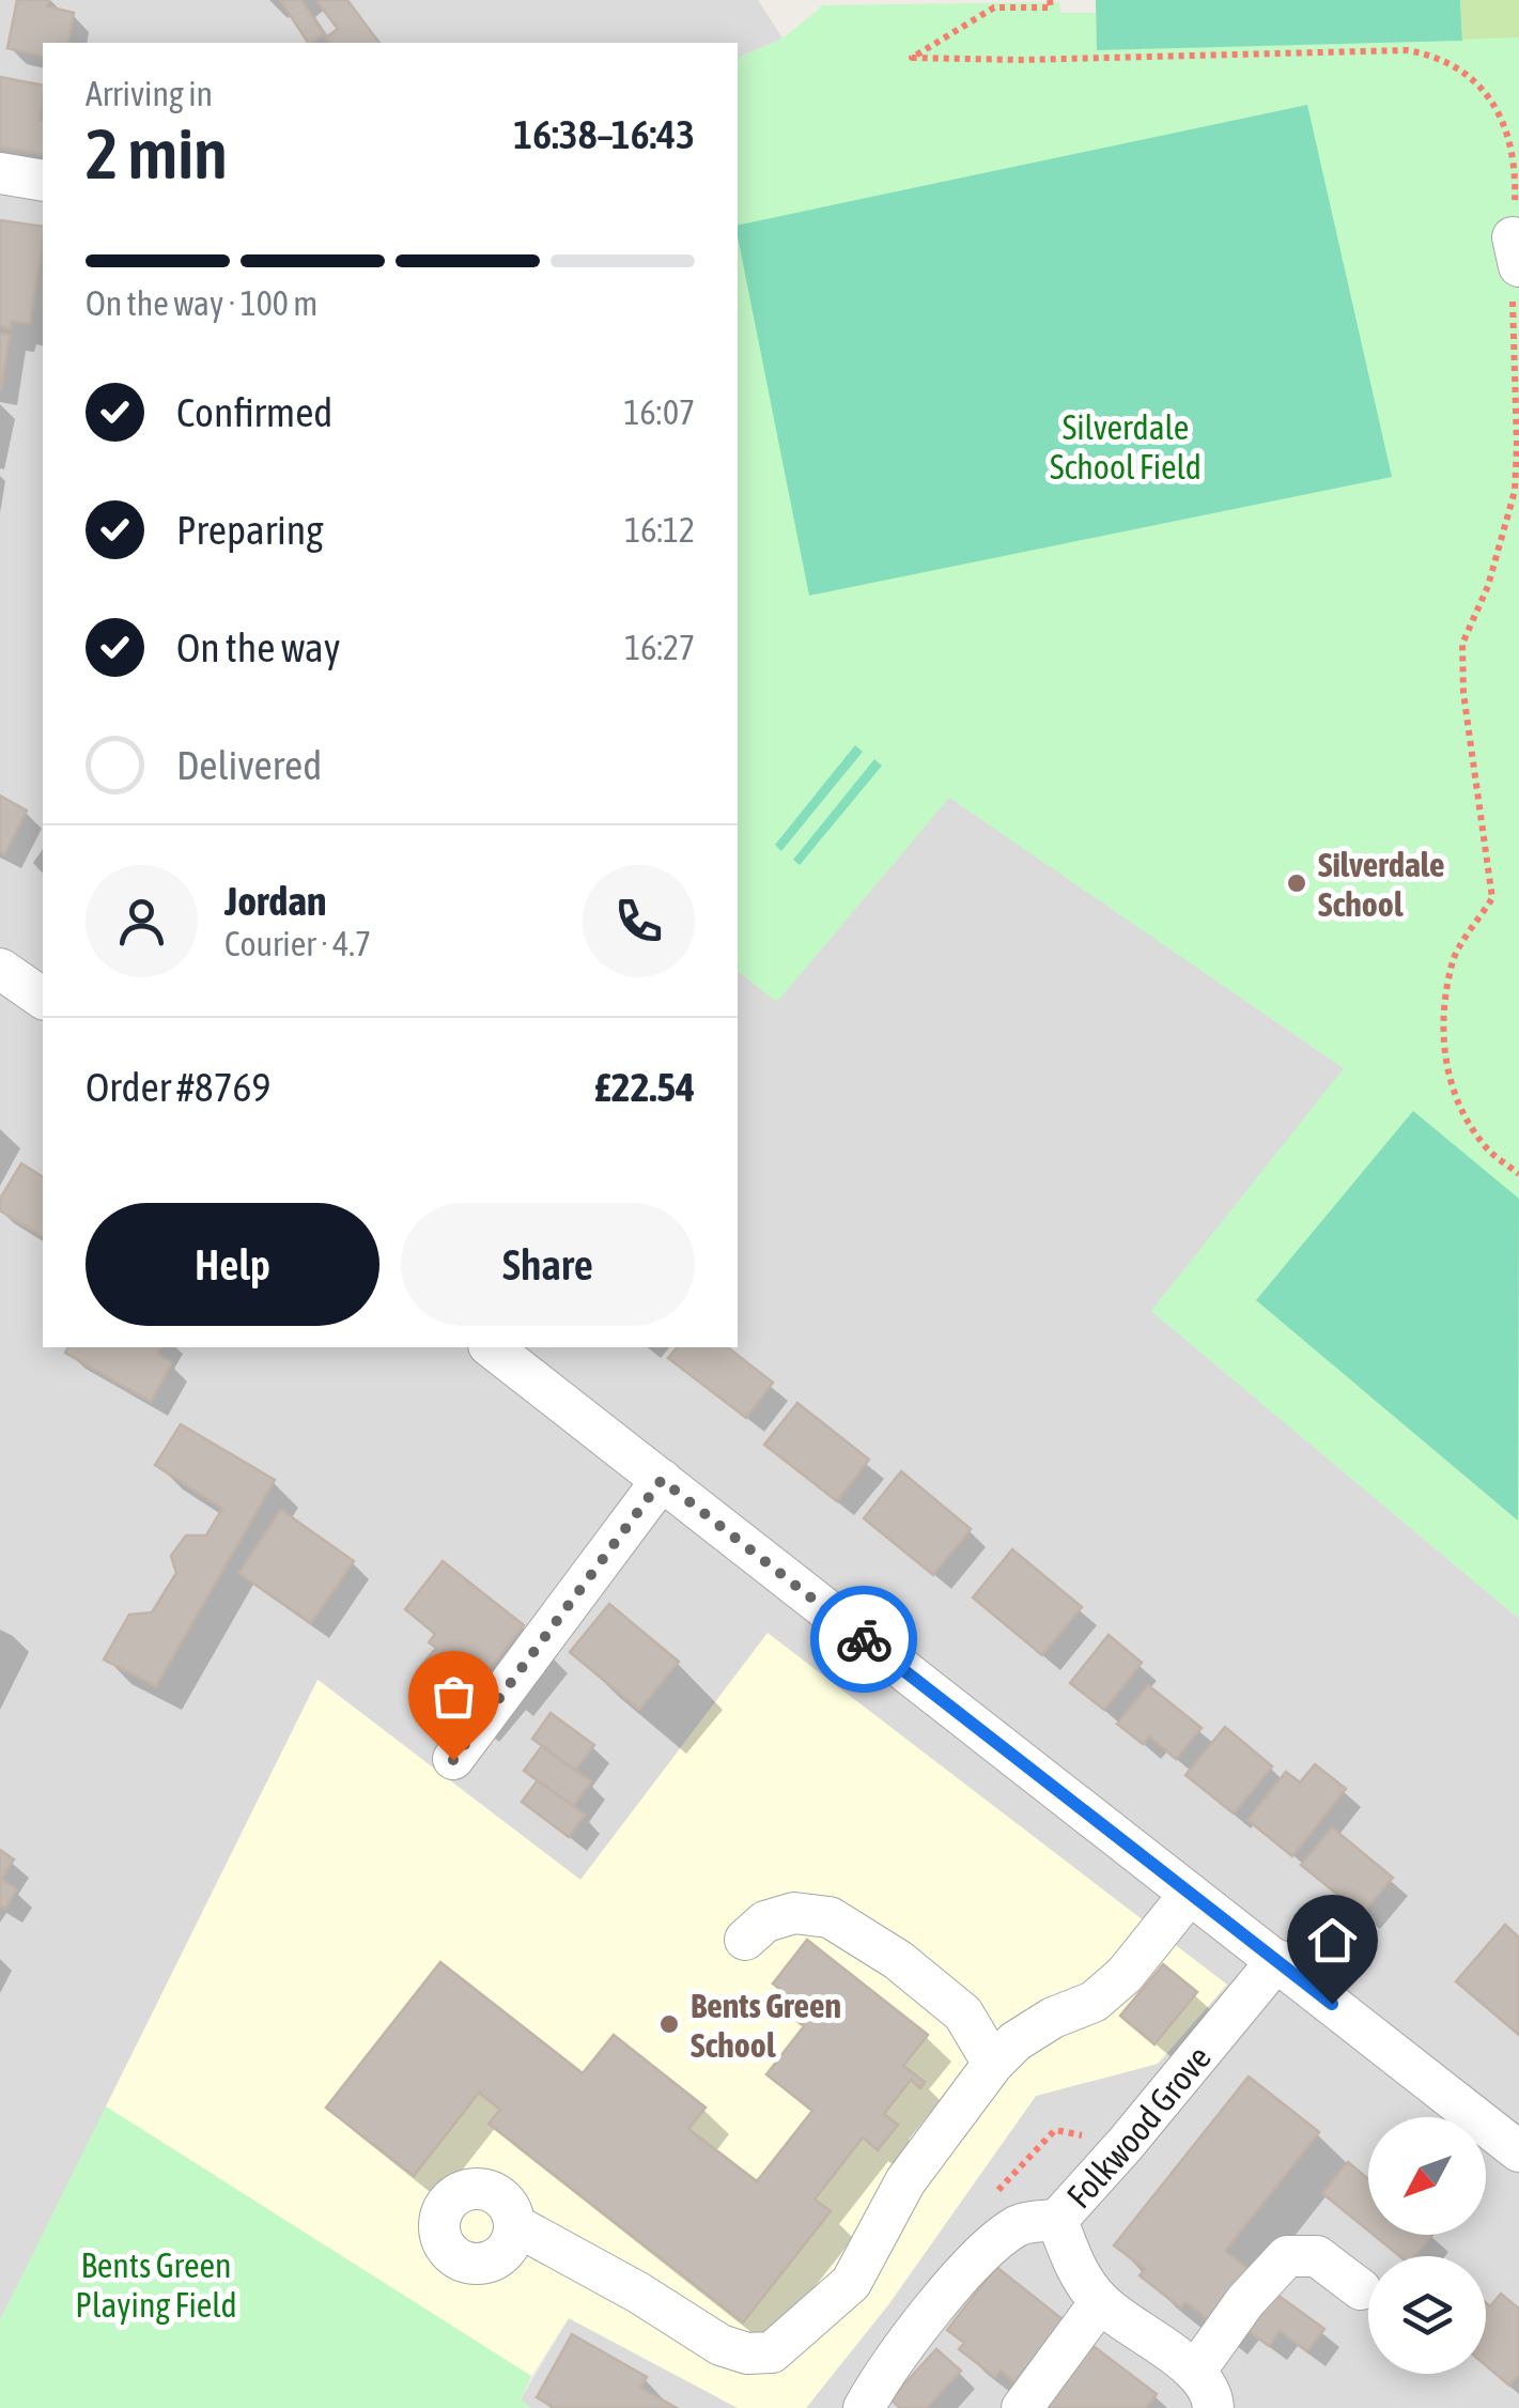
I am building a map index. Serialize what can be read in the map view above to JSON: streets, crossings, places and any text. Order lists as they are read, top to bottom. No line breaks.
{"streets":{"street":["Folkwood Grove"]},"parks":["Silverdale School Field","Bents Green Playing Field"],"places":["Silverdale School","Bents Green School"],"north":"bottom left","page":{"heading":["2 min","Arriving in","16:38–16:43"],"panel":["Jordan","Courier · 4.7","Order #8769","£22.54"],"bar":"On the way · 100 m","list":[["Confirmed","16:07"],["Preparing","16:12"],["On the way","16:27"],"Delivered"],"buttons":["Help","Share"]}}
